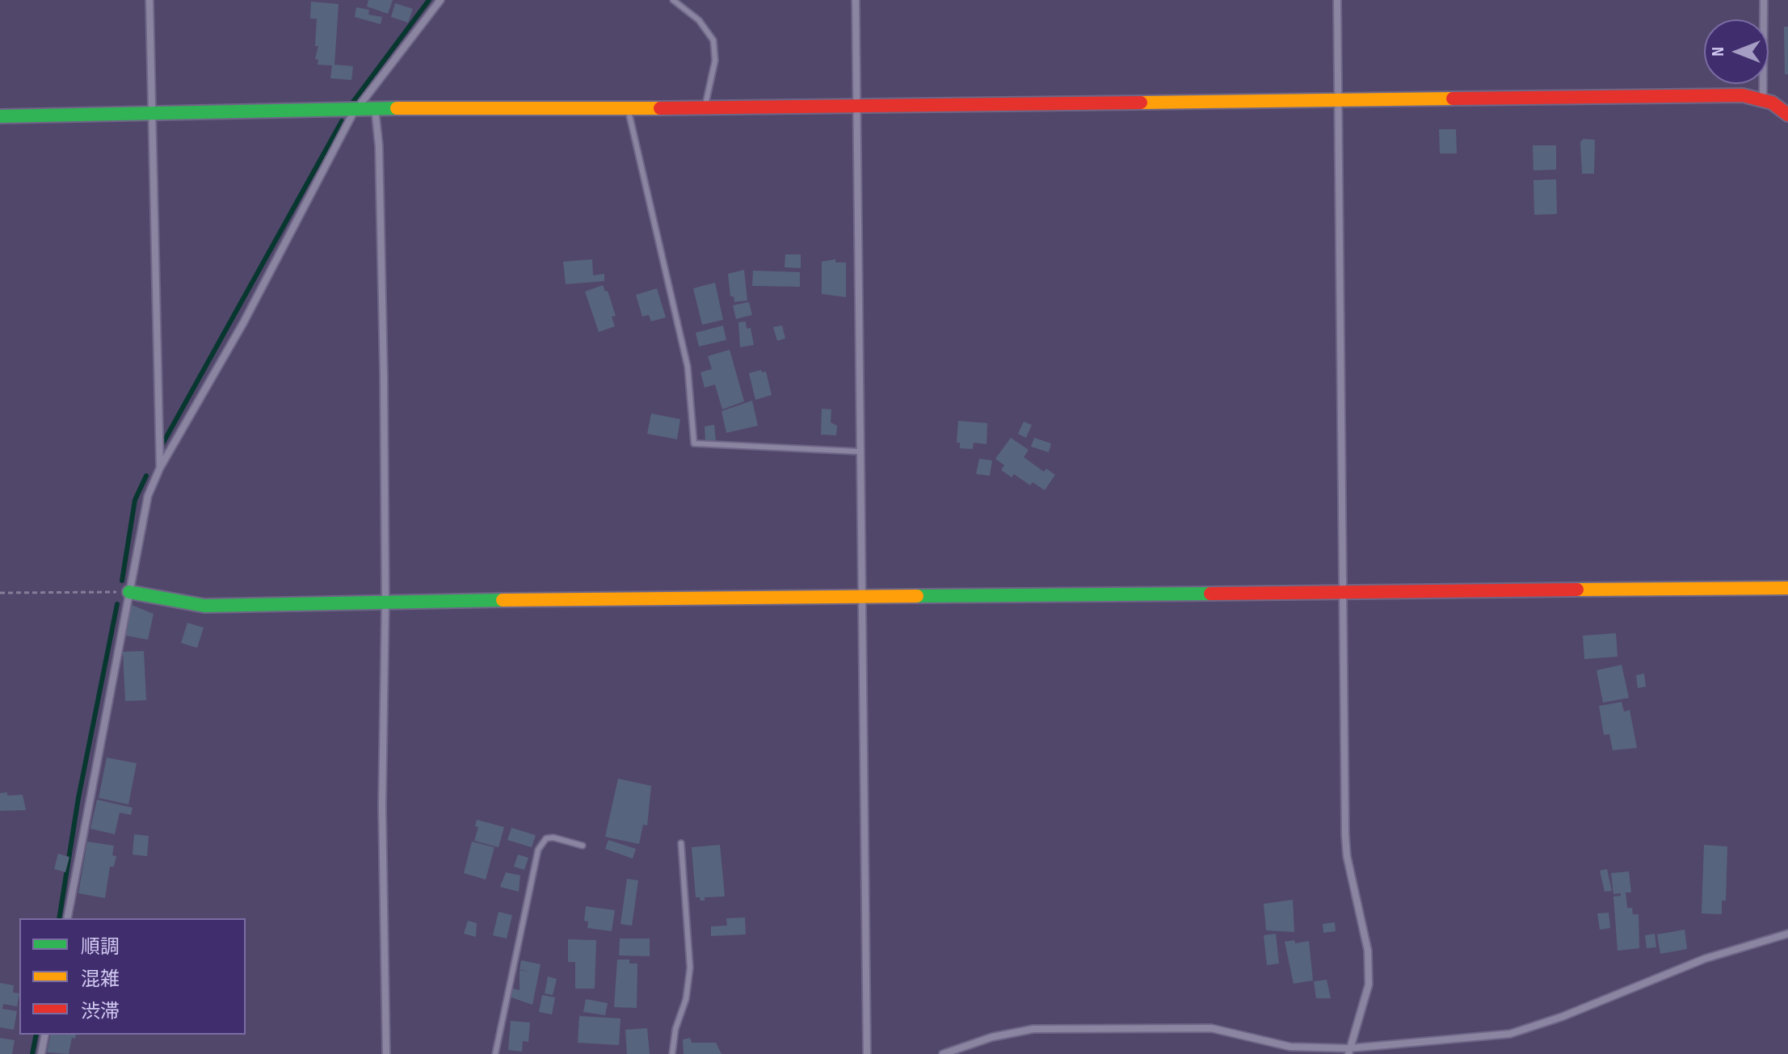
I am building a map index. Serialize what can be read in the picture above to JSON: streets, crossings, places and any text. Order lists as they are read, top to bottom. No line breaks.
{"legend":["順調","混雑","渋滞"],"north":"left"}
